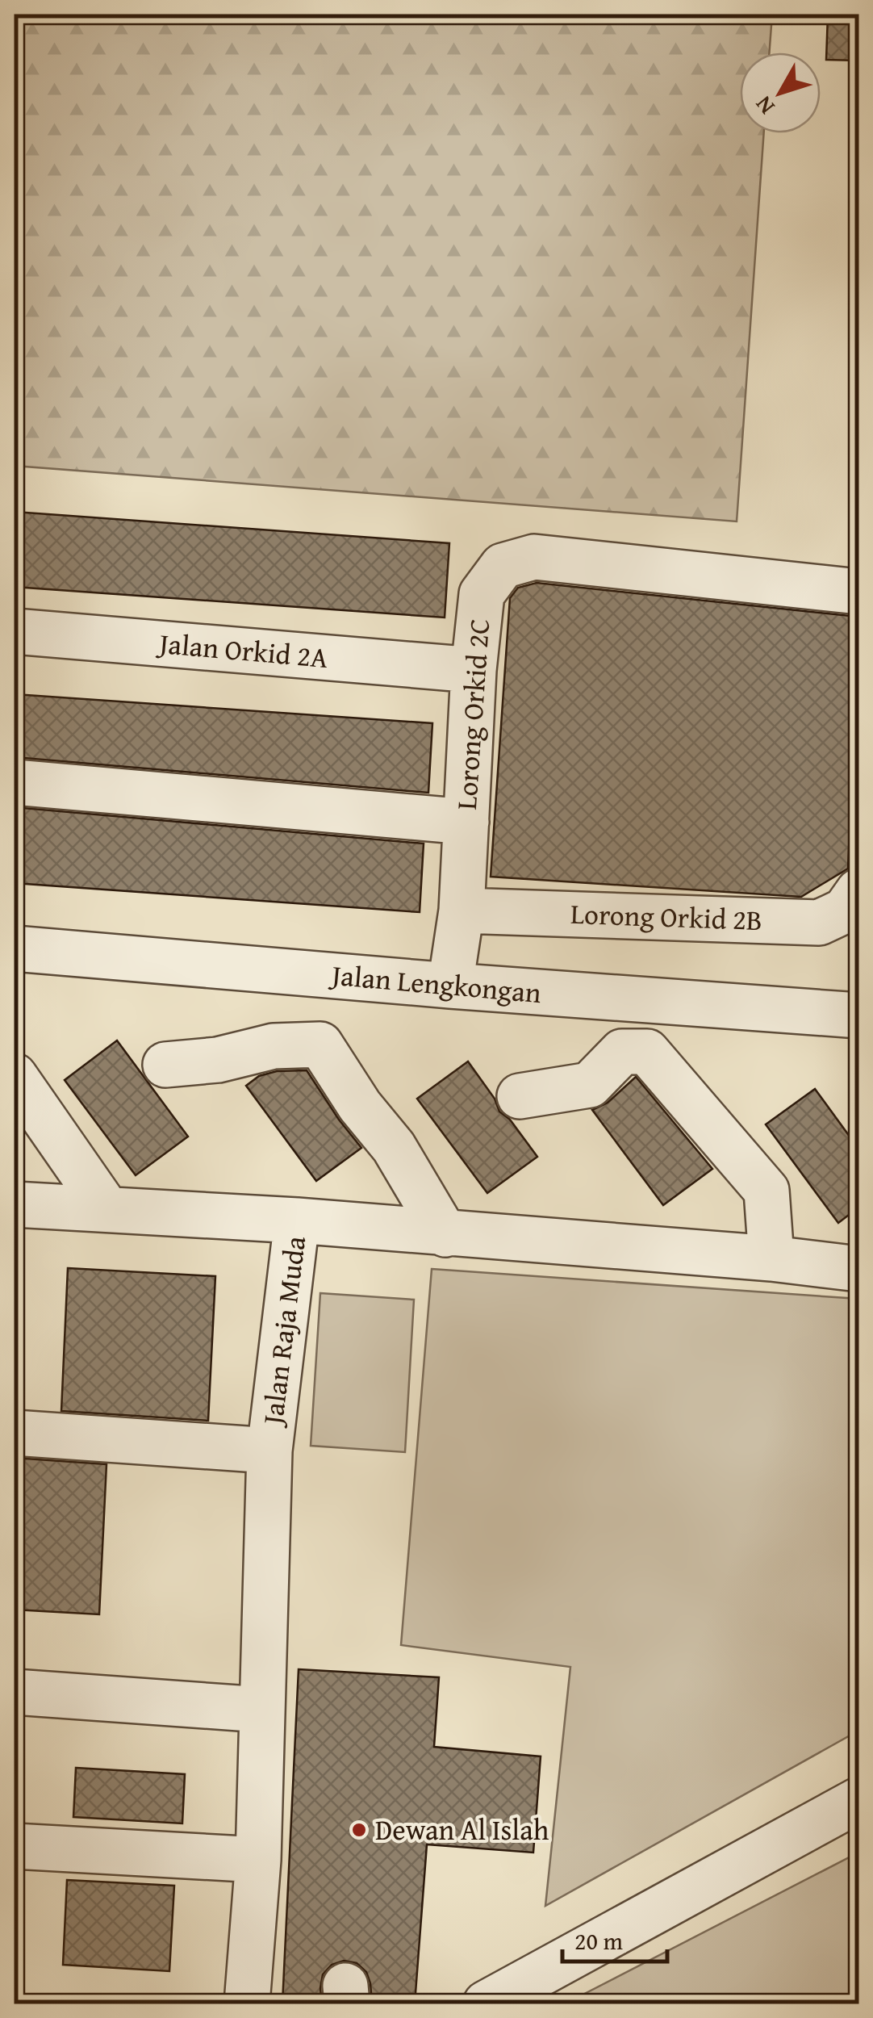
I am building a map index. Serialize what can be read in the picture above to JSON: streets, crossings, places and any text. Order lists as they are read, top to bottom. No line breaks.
{"streets":{"street":["Jalan Orkid 2A","Lorong Orkid 2C","Lorong Orkid 2B","Jalan Lengkongan","Jalan Raja Muda"]},"crossings":[["Jalan Orkid 2A","Lorong Orkid 2C"],["Lorong Orkid 2C","Lorong Orkid 2B"],["Lorong Orkid 2C","Jalan Lengkongan"]],"places":["Dewan Al Islah"],"scale_bar":"20 m","north":"bottom left"}
